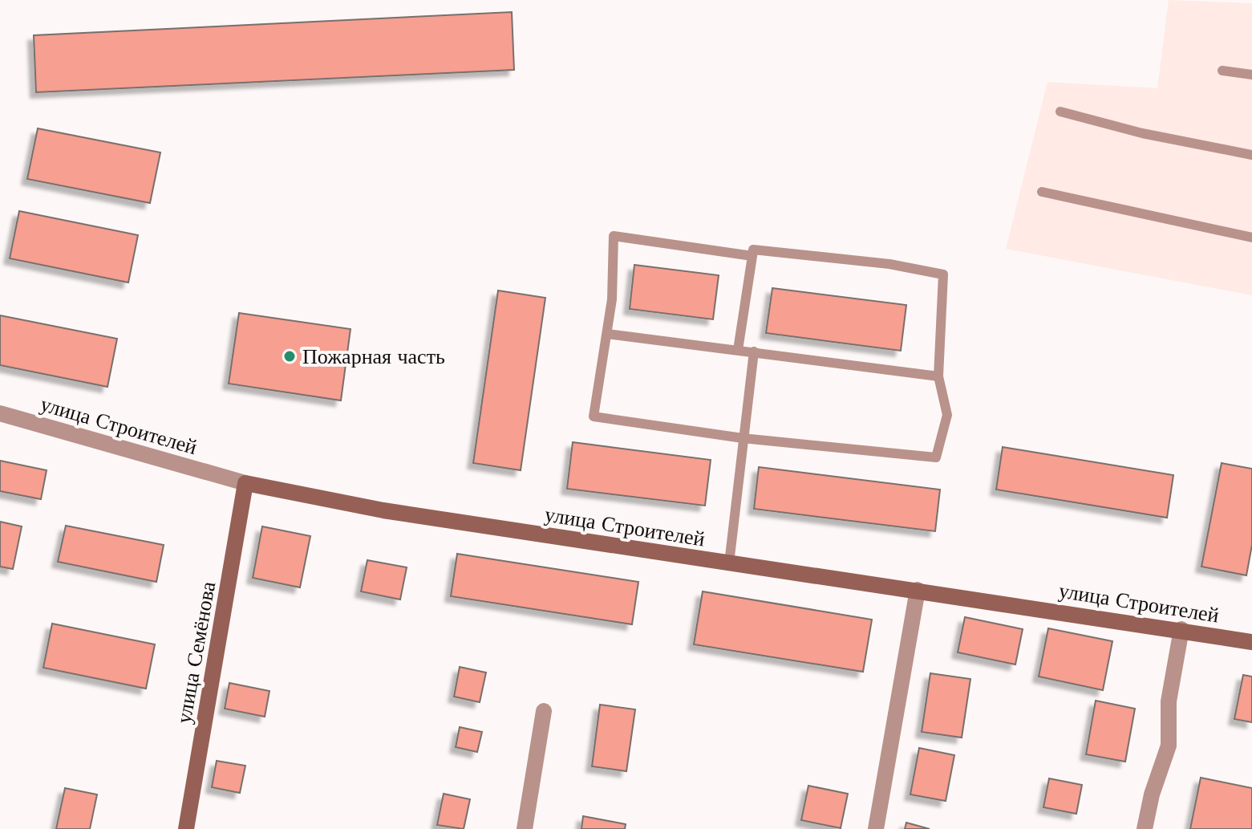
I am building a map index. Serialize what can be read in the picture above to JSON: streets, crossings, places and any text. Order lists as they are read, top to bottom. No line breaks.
{"streets":{"street":["улица Строителей","улица Семёнова"]},"crossings":[["улица Строителей","улица Семёнова"]],"places":["Пожарная часть"]}
